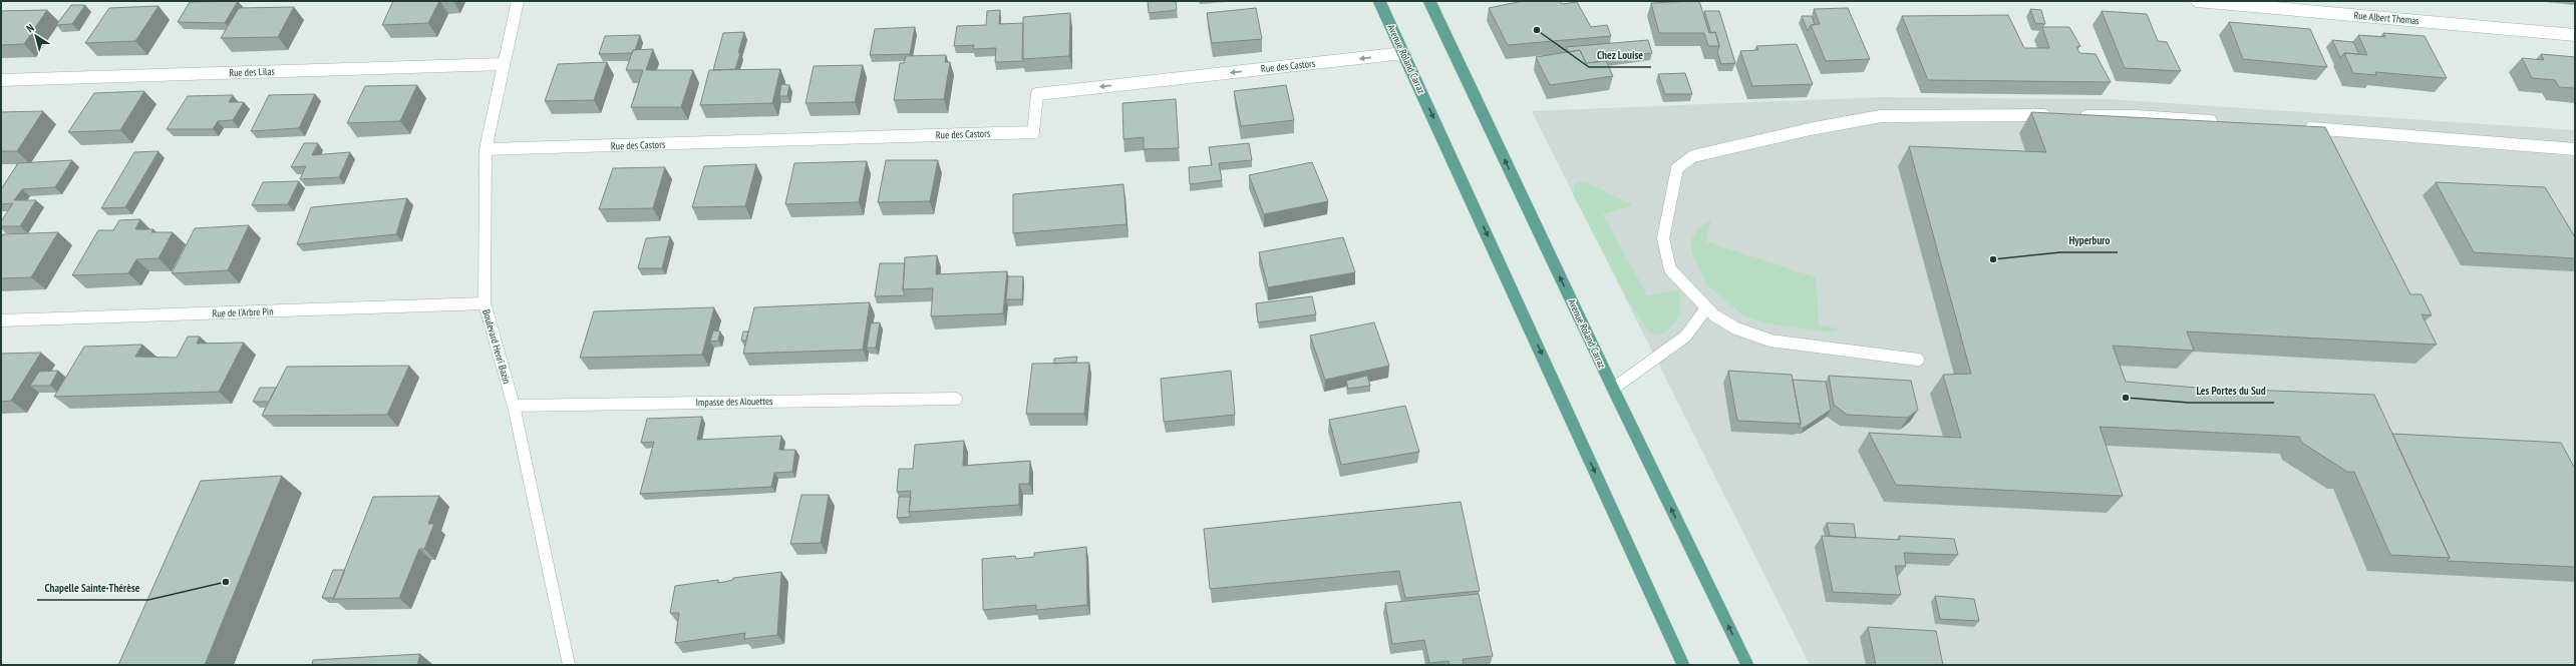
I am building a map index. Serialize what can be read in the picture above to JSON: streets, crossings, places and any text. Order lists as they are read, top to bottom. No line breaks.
{"streets":{"main road":["Avenue Roland Carraz"],"street":["Rue Albert Thomas","Rue des Castors","Rue des Lilas","Rue de l'Arbre Pin","Boulevard Henri Bazin","Impasse des Alouettes"]},"crossings":[["Avenue Roland Carraz","Rue des Castors"],["Rue des Castors","Boulevard Henri Bazin"],["Rue des Lilas","Boulevard Henri Bazin"],["Rue de l'Arbre Pin","Boulevard Henri Bazin"],["Boulevard Henri Bazin","Impasse des Alouettes"]],"one_way":["Rue des Castors"],"places":["Chez Louise","Hyperburo","Les Portes du Sud","Chapelle Sainte-Thérèse"],"north":"top left"}
